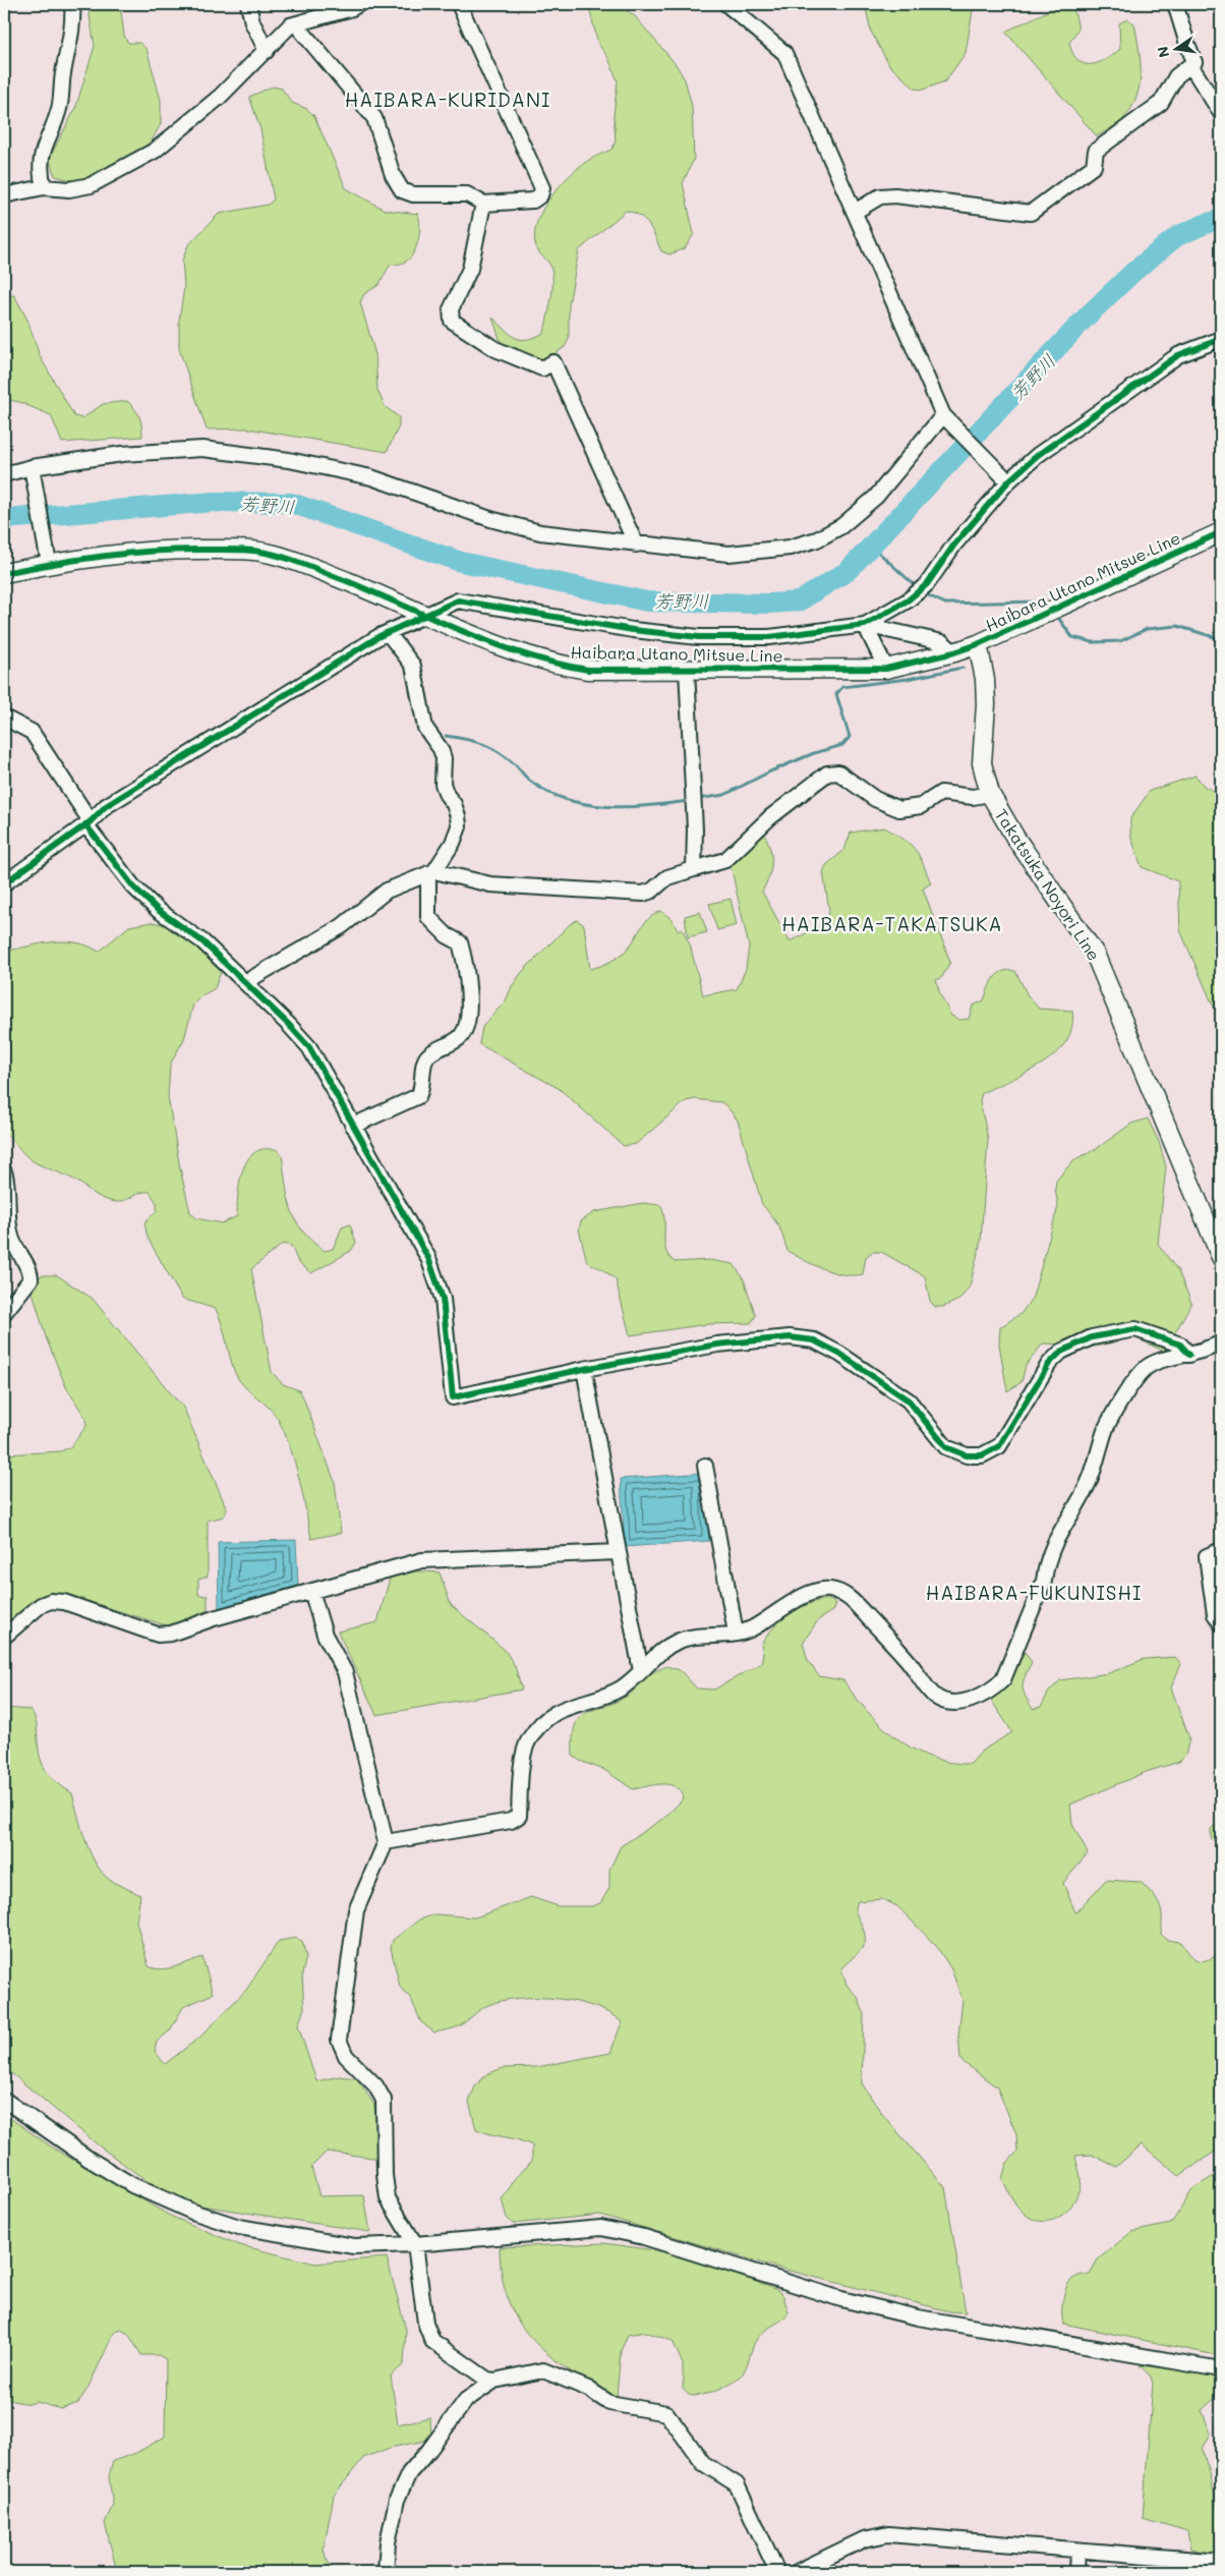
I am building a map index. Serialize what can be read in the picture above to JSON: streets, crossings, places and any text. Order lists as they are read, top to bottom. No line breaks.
{"streets":{"main road":["Haibara Utano Mitsue Line","Takatsuka Noyori Line"]},"crossings":[["Haibara Utano Mitsue Line","Takatsuka Noyori Line"]],"districts":["HAIBARA-KURIDANI","HAIBARA-TAKATSUKA","HAIBARA-FUKUNISHI"],"water":["芳野川"],"north":"left"}
